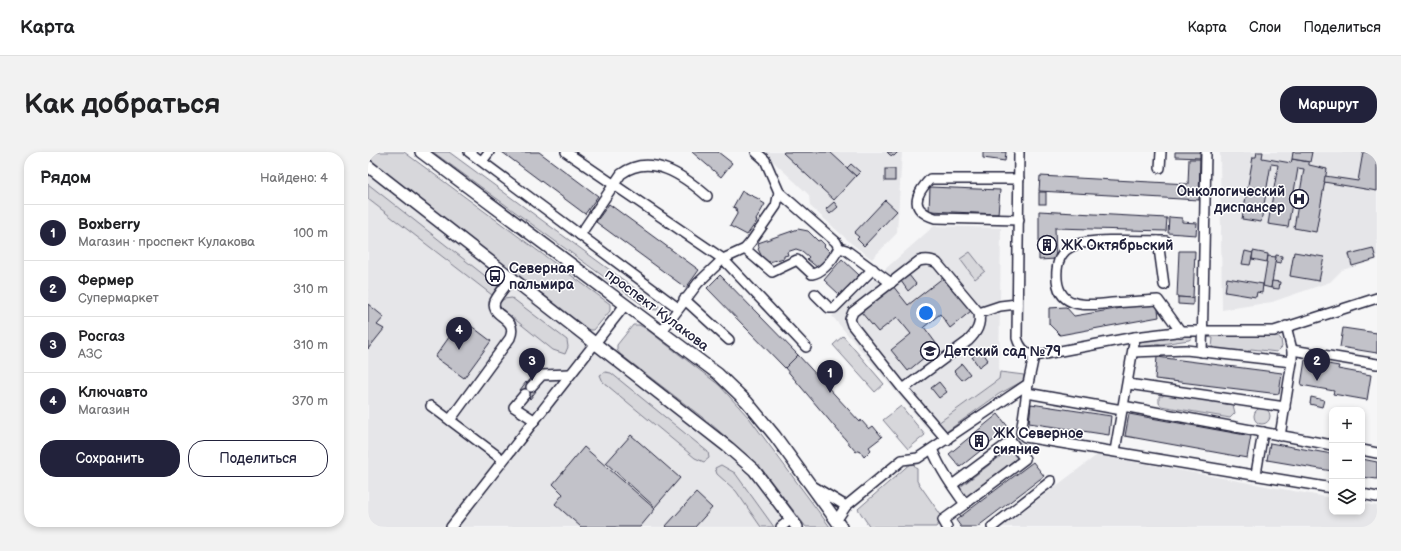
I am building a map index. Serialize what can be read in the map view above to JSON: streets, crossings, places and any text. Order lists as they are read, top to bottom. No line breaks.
{"streets":{"main road":["проспект Кулакова"]},"places":{"hospital":["Онкологический диспансер"],"building":["ЖК Октябрьский","ЖК Северное сияние"],"bus stop":["Северная пальмира"],"school or university":["Детский сад №79"]},"page":{"header":"Карта","nav":["Карта","Слои","Поделиться"],"buttons":["Маршрут",["Сохранить","Поделиться"]],"title":"Как добраться","heading":["Рядом","Найдено: 4"],"list":[{"mark":"1","name":"Boxberry","note":"Магазин · проспект Кулакова","value":"100 m"},{"mark":"2","name":"Фермер","note":"Супермаркет","value":"310 m"},{"mark":"3","name":"Росгаз","note":"АЗС","value":"310 m"},{"mark":"4","name":"Ключавто","note":"Магазин","value":"370 m"}],"pins":["4","2","3","1"],"map_buttons":["+","−"]}}
